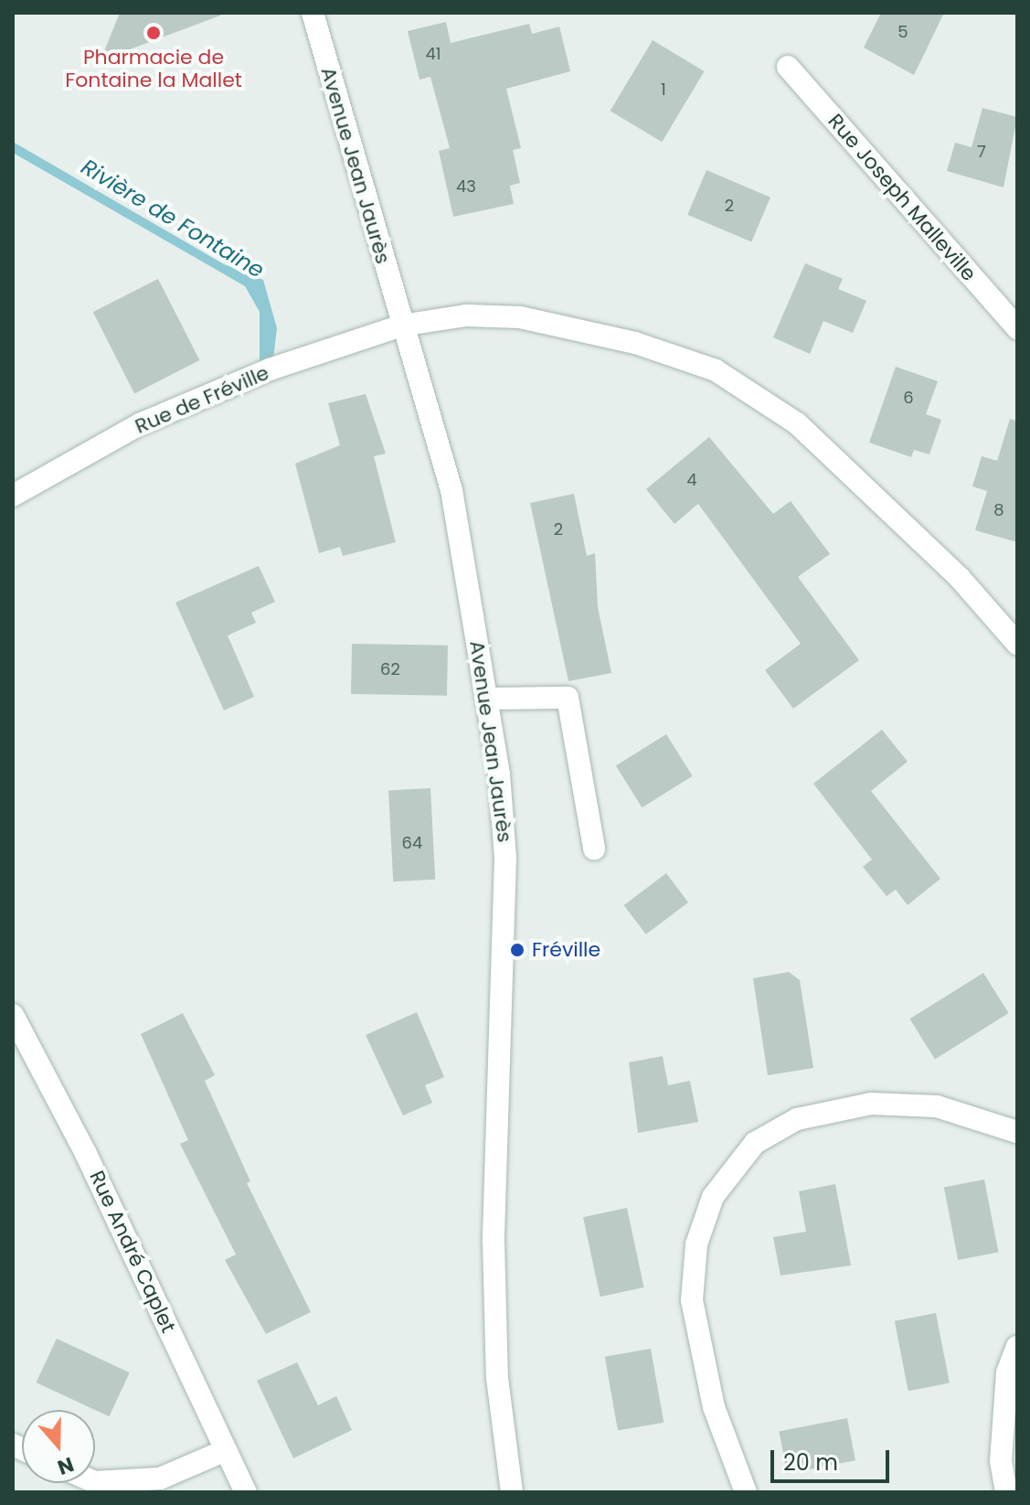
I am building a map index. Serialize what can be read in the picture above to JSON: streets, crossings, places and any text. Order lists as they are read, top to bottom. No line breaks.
{"streets":{"street":["Avenue Jean Jaurès","Rue Joseph Malleville","Rue de Fréville","Rue André Caplet"]},"crossings":[["Avenue Jean Jaurès","Rue de Fréville"]],"water":["Rivière de Fontaine"],"places":["Pharmacie de Fontaine la Mallet","Fréville"],"house_numbers":["5","41","1","7","43","2","6","4","8","2","62","64"],"scale_bar":"20 m","north":"bottom"}
